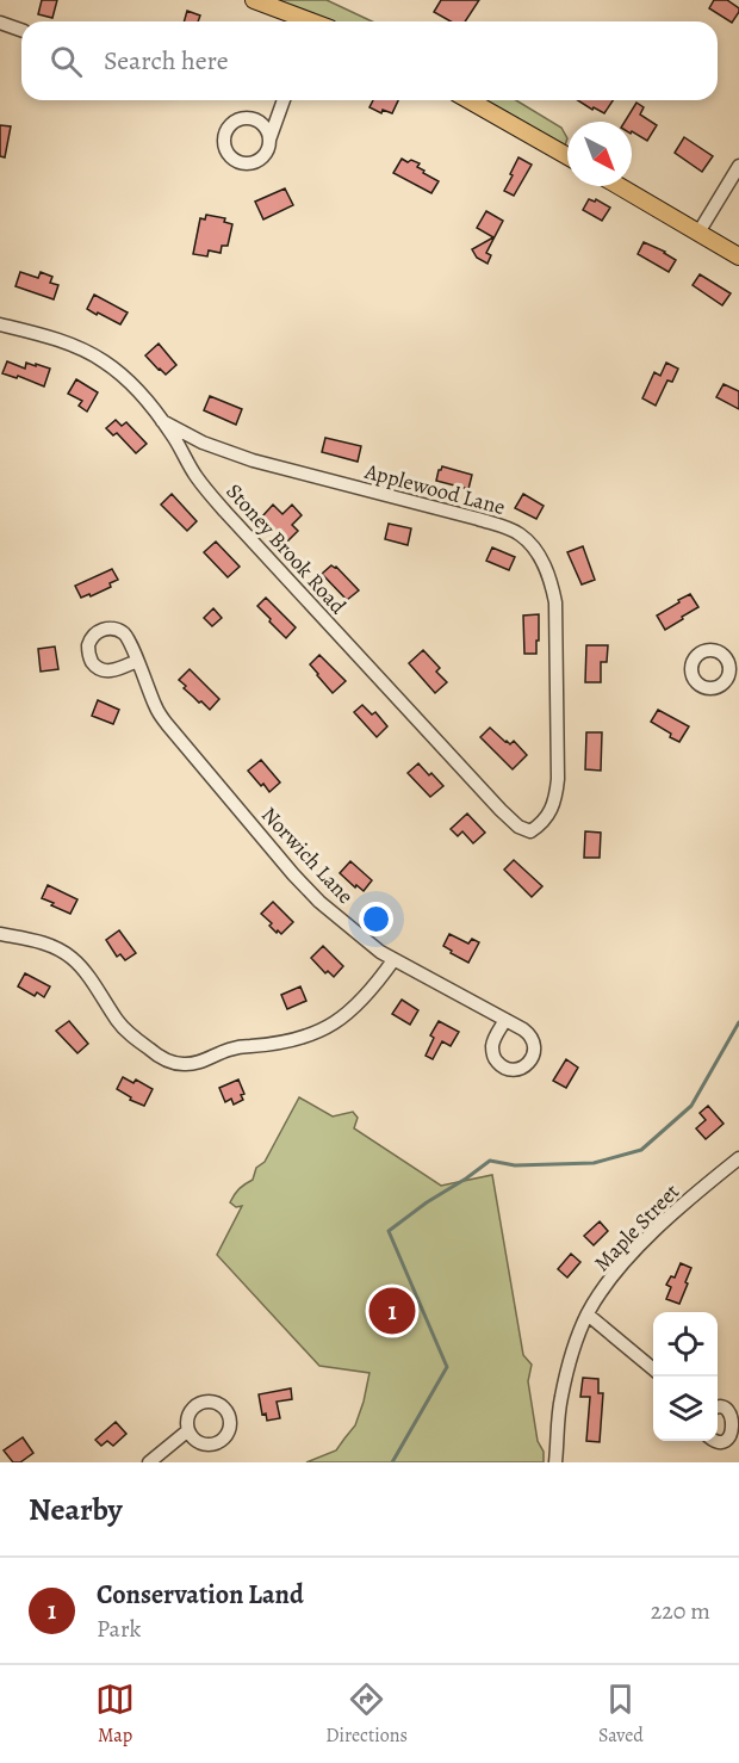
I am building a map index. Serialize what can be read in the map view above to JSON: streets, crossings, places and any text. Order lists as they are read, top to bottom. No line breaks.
{"streets":{"street":["Applewood Lane","Stoney Brook Road","Norwich Lane","Maple Street"]},"crossings":[["Applewood Lane","Stoney Brook Road"]],"north":"bottom right","page":{"search":"Search here","pins":"1","heading":"Nearby","list":[{"mark":"1","name":"Conservation Land","note":"Park","value":"220 m"}],"nav":["Map","Directions","Saved"]}}
